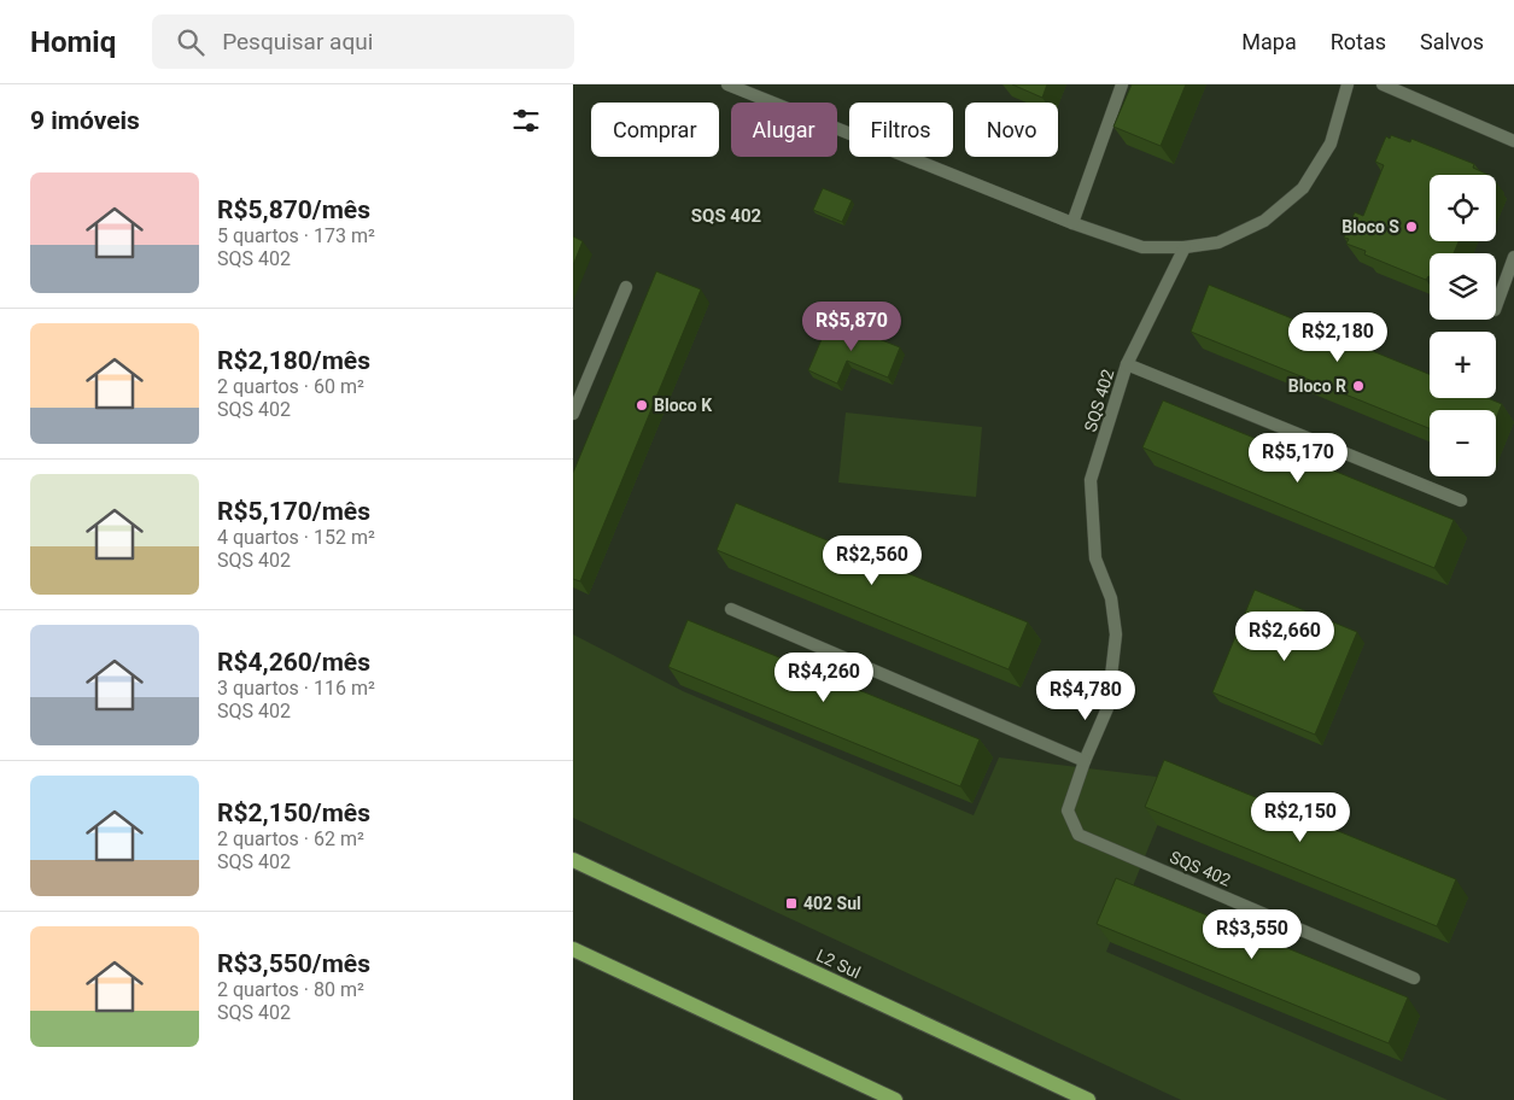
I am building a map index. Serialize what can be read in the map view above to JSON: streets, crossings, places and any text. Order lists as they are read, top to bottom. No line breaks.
{"streets":{"main road":["L2 Sul"],"street":["SQS 402"]},"districts":["SQS 402"],"places":{"other":["Bloco S","Bloco R","Bloco K"],"transit":["402 Sul"]},"page":{"header":"Homiq","search":"Pesquisar aqui","nav":["Mapa","Rotas","Salvos"],"heading":"9 imóveis","chip":["Comprar","Alugar","Filtros","Novo"],"list":[{"name":"R$5,870/mês","note":"5 quartos · 173 m² · SQS 402"},{"name":"R$2,180/mês","note":"2 quartos · 60 m² · SQS 402"},{"name":"R$5,170/mês","note":"4 quartos · 152 m² · SQS 402"},{"name":"R$4,260/mês","note":"3 quartos · 116 m² · SQS 402"},{"name":"R$2,150/mês","note":"2 quartos · 62 m² · SQS 402"},{"name":"R$3,550/mês","note":"2 quartos · 80 m² · SQS 402"}],"map_buttons":["+","−"],"price":["R$5,870","R$2,180","R$5,170","R$2,560","R$2,660","R$4,260","R$4,780","R$2,150","R$3,550"]}}
